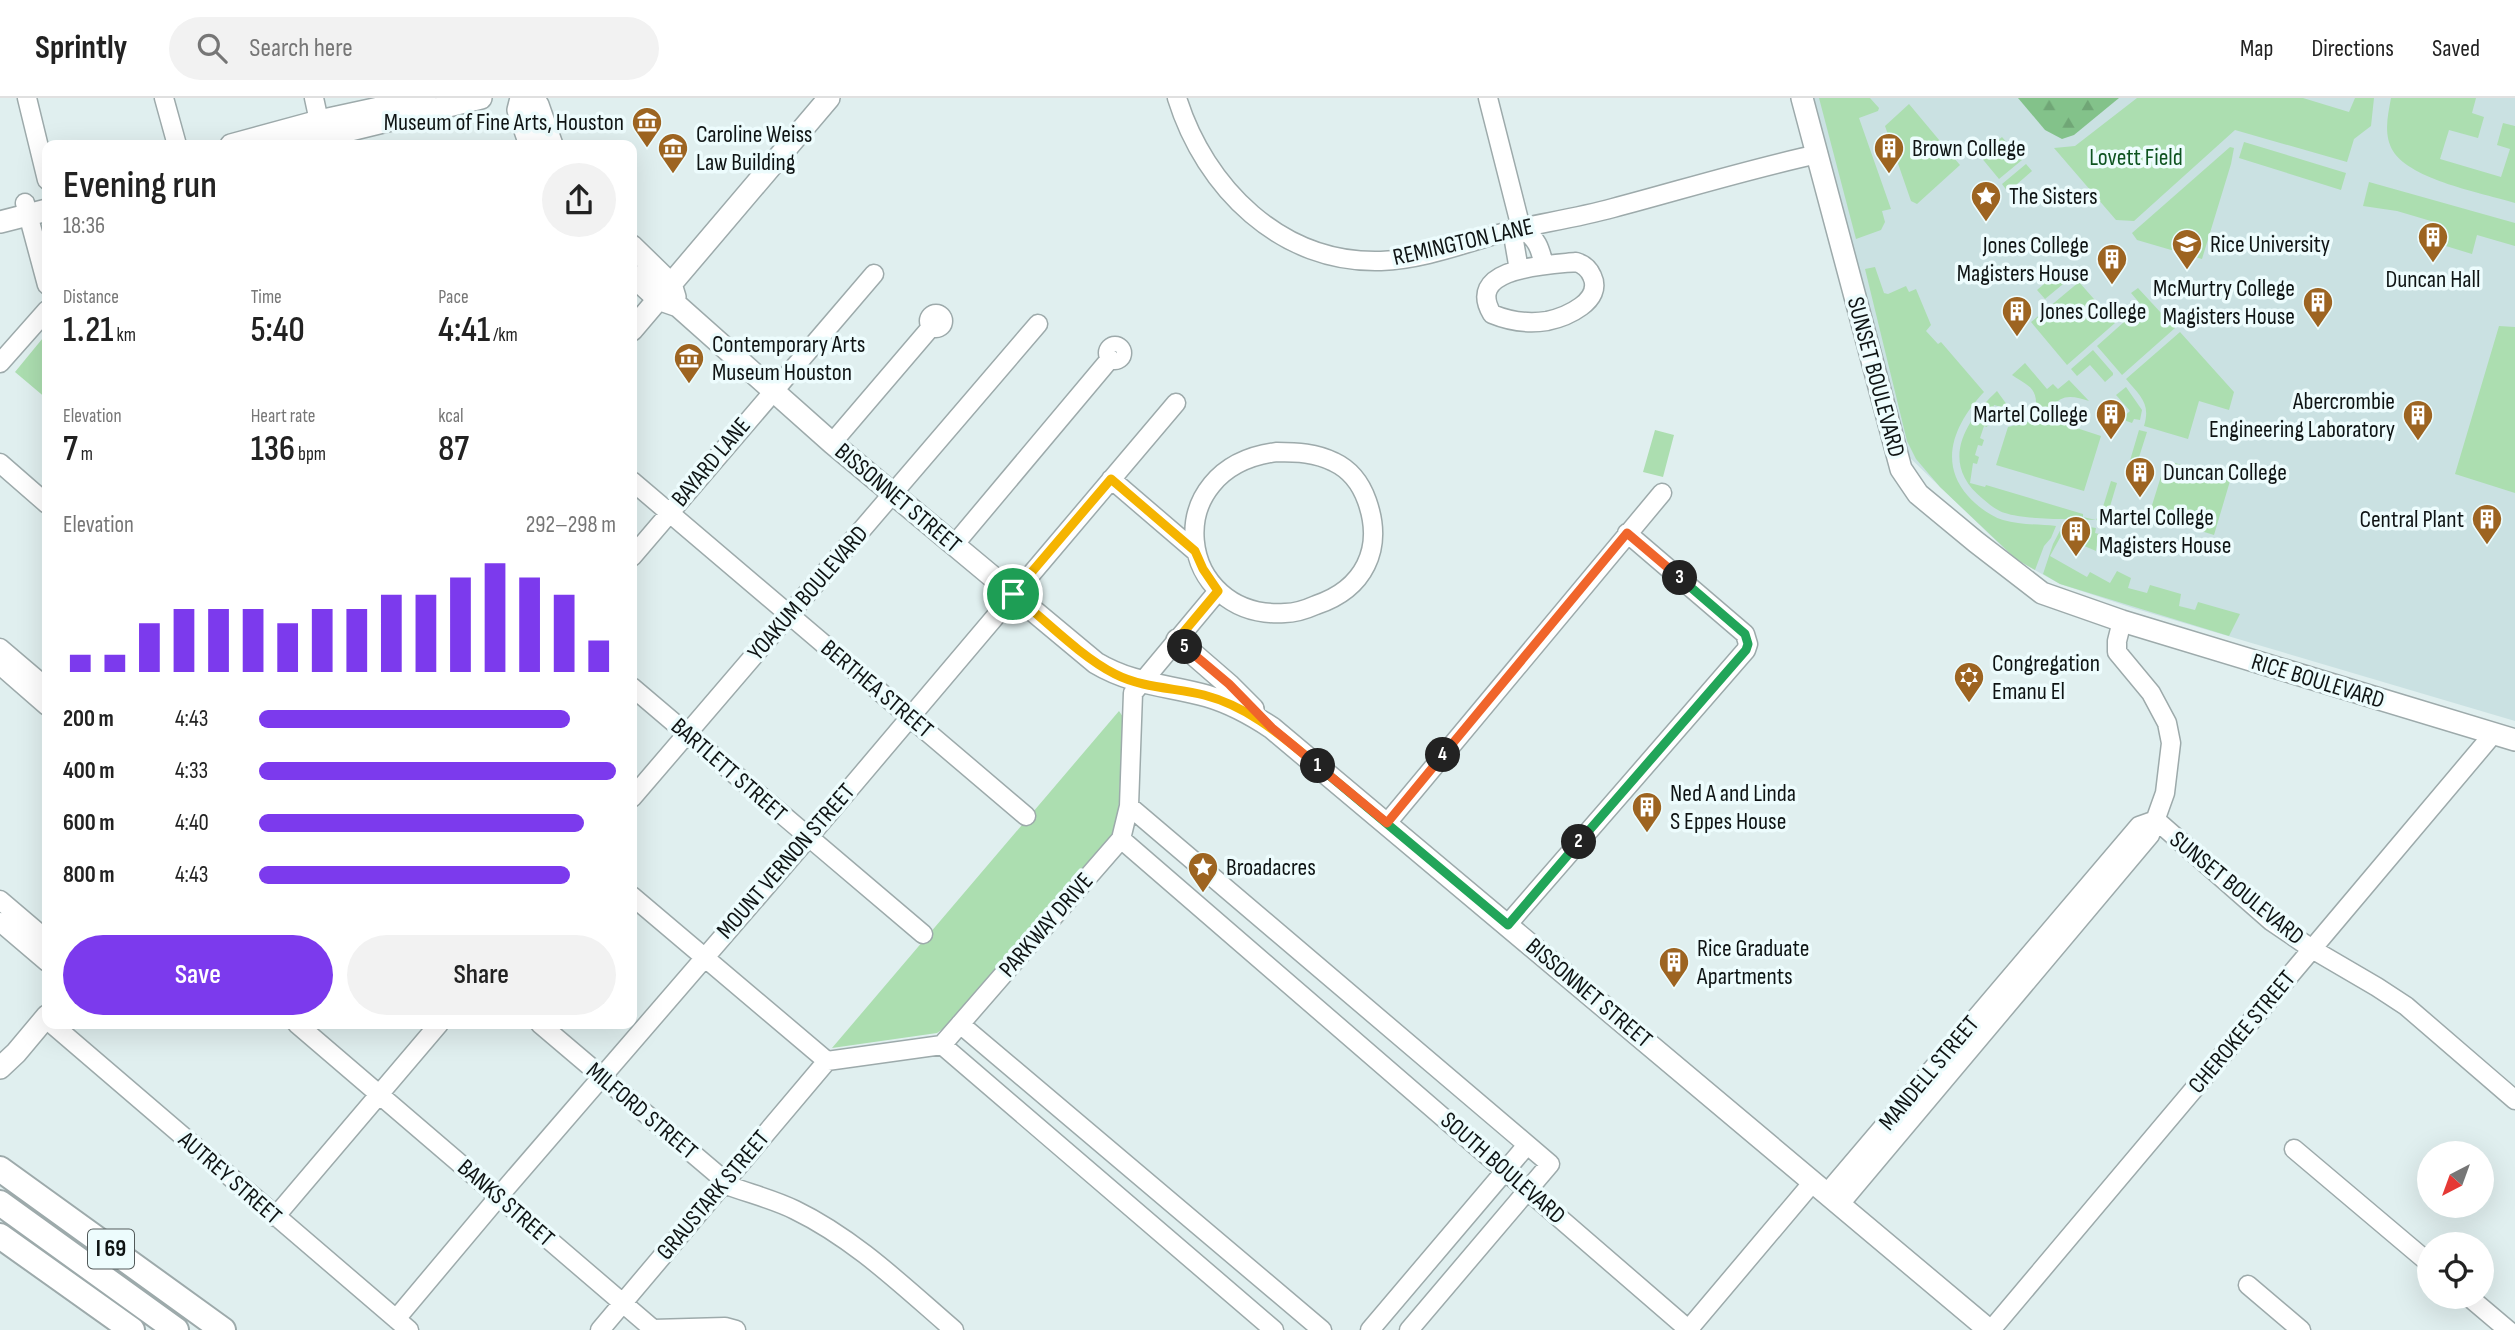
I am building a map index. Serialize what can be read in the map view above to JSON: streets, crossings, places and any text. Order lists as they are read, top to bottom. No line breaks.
{"streets":{"highway":["I 69"],"main road":["SUNSET BOULEVARD","BISSONNET STREET","RICE BOULEVARD"],"street":["REMINGTON LANE","BAYARD LANE","YOAKUM BOULEVARD","BERTHEA STREET","BARTLETT STREET","MOUNT VERNON STREET","PARKWAY DRIVE","CHEROKEE STREET","MANDELL STREET","MILFORD STREET","SOUTH BOULEVARD","AUTREY STREET","GRAUSTARK STREET","BANKS STREET"]},"crossings":[["REMINGTON LANE","SUNSET BOULEVARD"],["SUNSET BOULEVARD","RICE BOULEVARD"],["SUNSET BOULEVARD","CHEROKEE STREET"],["SUNSET BOULEVARD","MANDELL STREET"],["BAYARD LANE","BISSONNET STREET"],["BAYARD LANE","BERTHEA STREET"],["BISSONNET STREET","YOAKUM BOULEVARD"],["BISSONNET STREET","MOUNT VERNON STREET"],["BISSONNET STREET","PARKWAY DRIVE"],["BISSONNET STREET","CHEROKEE STREET"],["BISSONNET STREET","MANDELL STREET"],["YOAKUM BOULEVARD","BERTHEA STREET"],["YOAKUM BOULEVARD","BARTLETT STREET"],["RICE BOULEVARD","CHEROKEE STREET"],["BERTHEA STREET","MOUNT VERNON STREET"],["BARTLETT STREET","MOUNT VERNON STREET"],["MOUNT VERNON STREET","MILFORD STREET"],["MOUNT VERNON STREET","AUTREY STREET"],["MOUNT VERNON STREET","BANKS STREET"],["PARKWAY DRIVE","SOUTH BOULEVARD"],["MANDELL STREET","SOUTH BOULEVARD"],["MILFORD STREET","GRAUSTARK STREET"],["GRAUSTARK STREET","BANKS STREET"]],"parks":["Lovett Field"],"places":{"museum":["Museum of Fine Arts, Houston","Caroline Weiss Law Building","Contemporary Arts Museum Houston"],"building":["Brown College","Duncan Hall","Jones College Magisters House","McMurtry College Magisters House","Jones College","Martel College","Abercrombie Engineering Laboratory","Duncan College","Central Plant","Martel College Magisters House","Ned A and Linda S Eppes House","Rice Graduate Apartments"],"place":["The Sisters","Broadacres"],"school or university":["Rice University"],"synagogue":["Congregation Emanu El"]},"north":"bottom left","page":{"header":"Sprintly","search":"Search here","nav":["Map","Directions","Saved"],"heading":["Evening run","18:36"],"stats":[["Distance","1.21 km"],["Time","5:40"],["Pace","4:41 /km"],["Elevation","7 m"],["Heart rate","136 bpm"],["kcal","87"]],"chart":["Elevation","292–298 m"],"pins":["3","5","4","1","2"],"list":[{"name":"200 m","note":"4:43"},{"name":"400 m","note":"4:33"},{"name":"600 m","note":"4:40"},{"name":"800 m","note":"4:43"}],"buttons":["Save","Share"]}}
